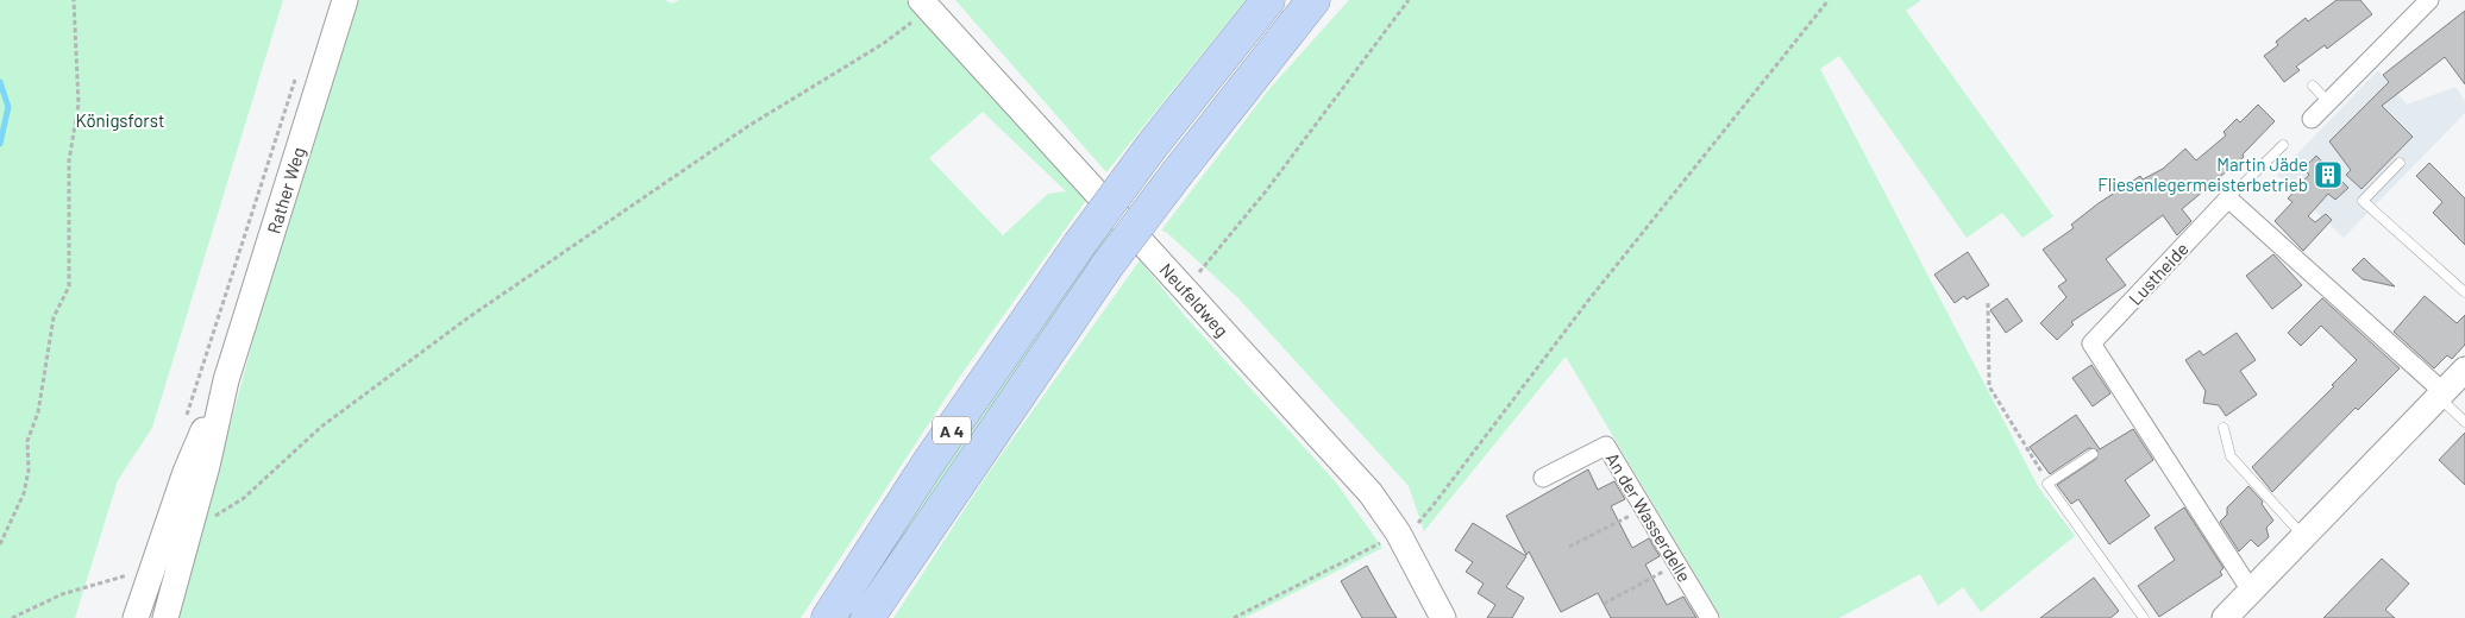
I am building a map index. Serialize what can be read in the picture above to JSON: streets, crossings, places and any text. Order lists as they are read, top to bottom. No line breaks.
{"streets":{"highway":["A 4"],"main road":["Rather Weg","Neufeldweg"],"street":["Lustheide","An der Wasserdelle"]},"parks":["Königsforst"],"places":{"building":["Martin Jäde Fliesenlegermeisterbetrieb"]}}
